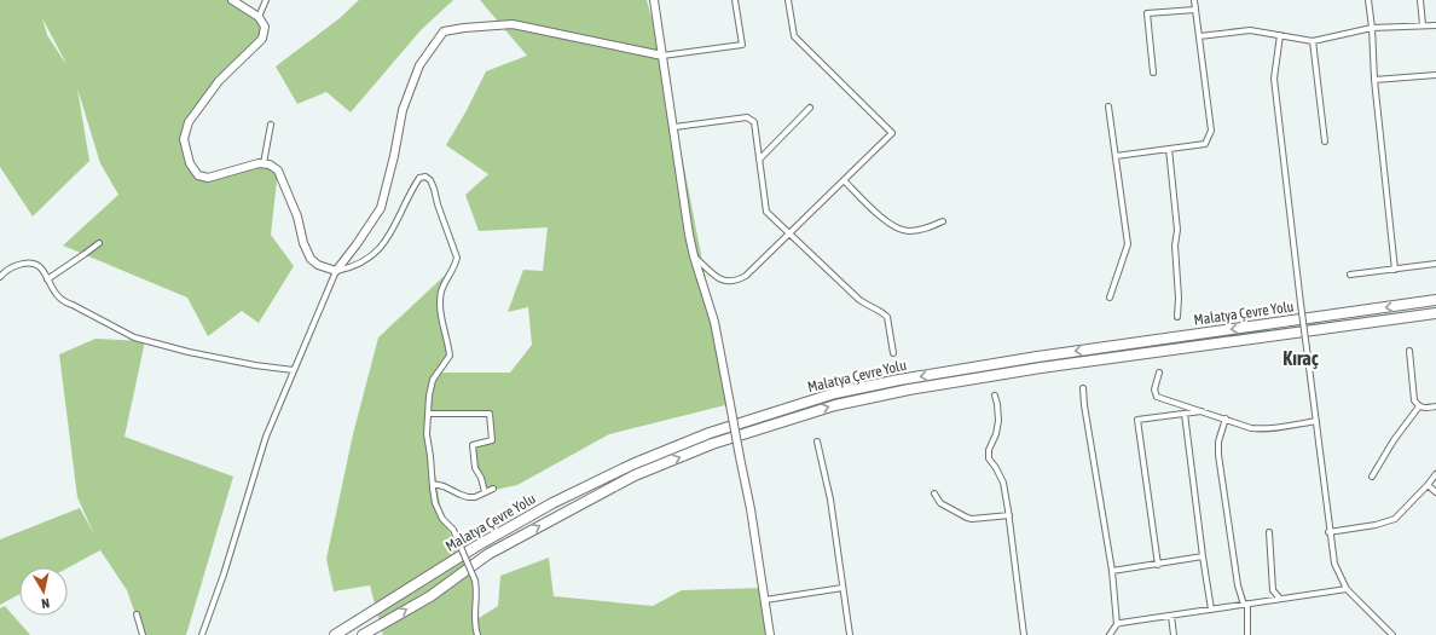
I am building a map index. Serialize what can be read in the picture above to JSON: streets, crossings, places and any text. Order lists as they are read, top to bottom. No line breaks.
{"streets":{"highway":["Malatya Çevre Yolu"]},"districts":["Kıraç"],"north":"bottom"}
